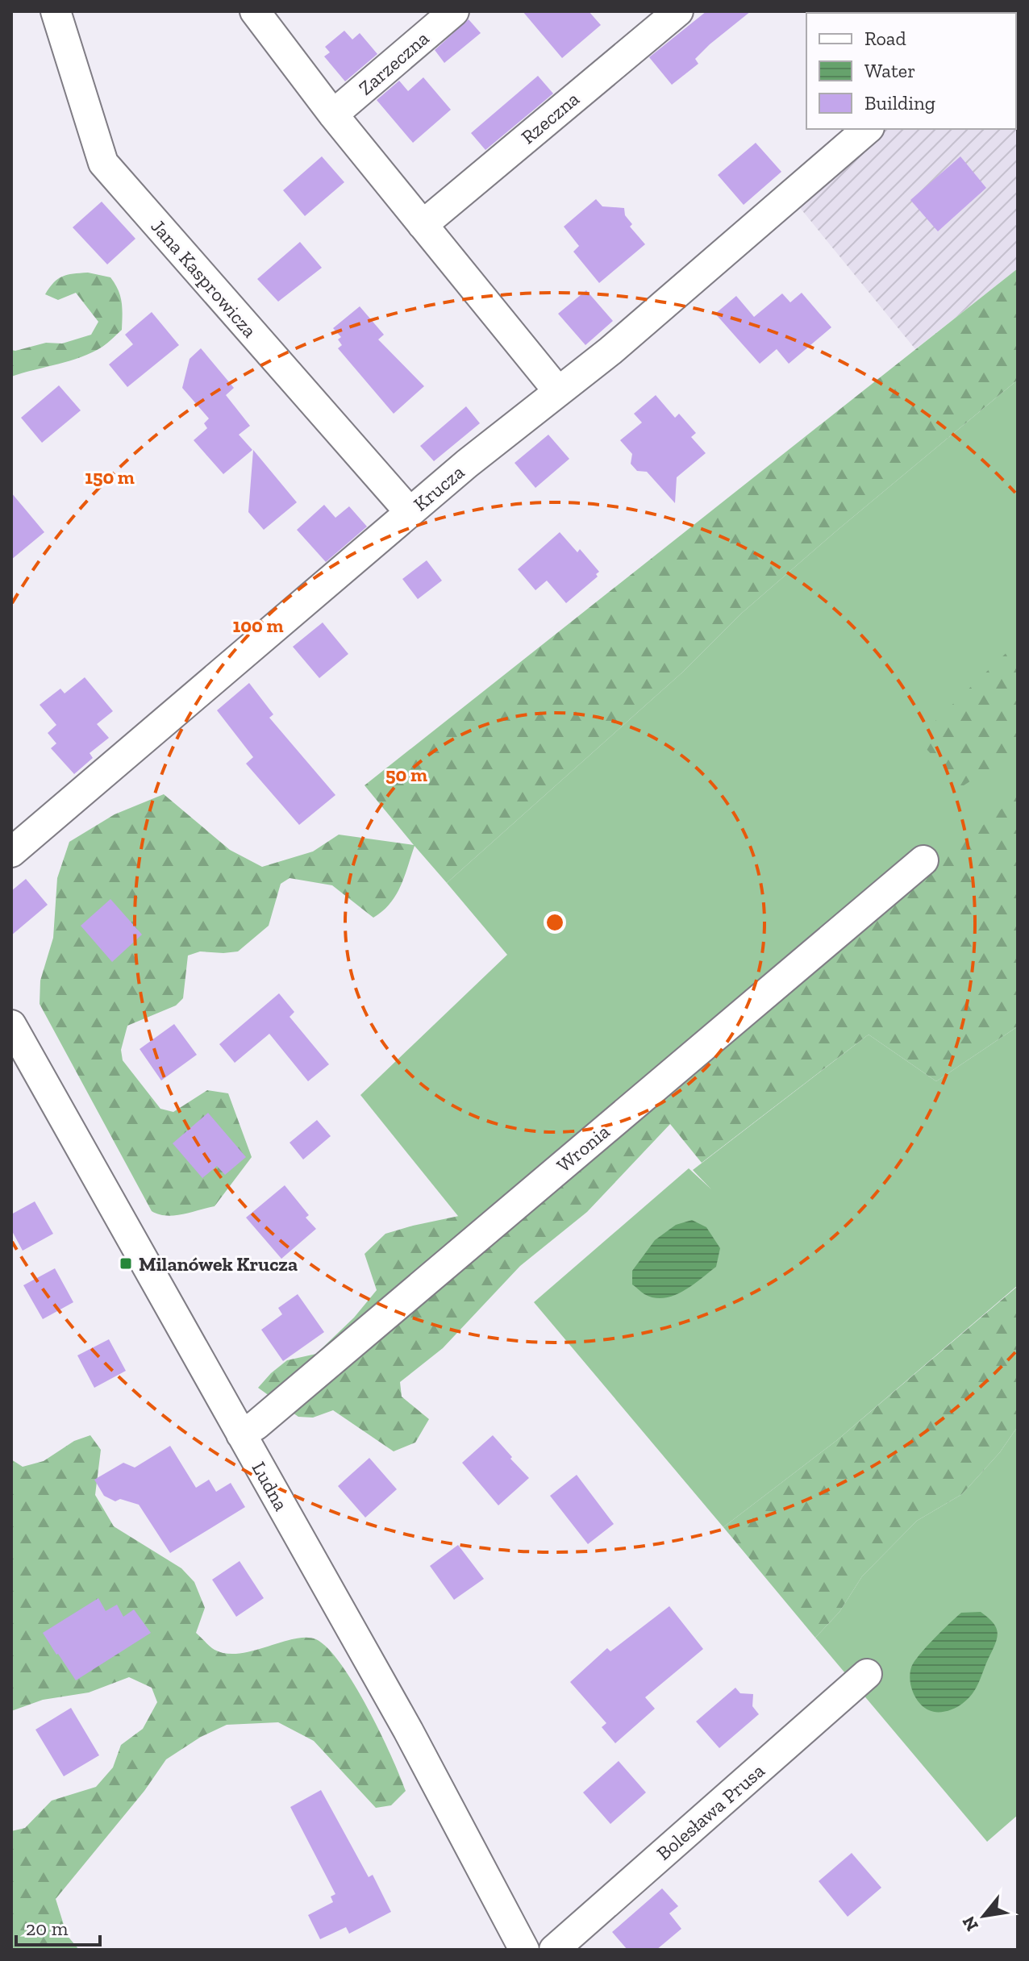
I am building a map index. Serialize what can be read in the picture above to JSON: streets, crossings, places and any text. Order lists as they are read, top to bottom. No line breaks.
{"streets":{"street":["Zarzeczna","Rzeczna","Jana Kasprowicza","Krucza","Wronia","Ludna","Bolesława Prusa"]},"crossings":[["Jana Kasprowicza","Krucza"],["Wronia","Ludna"]],"places":{"transit":["Milanówek Krucza"]},"legend":["Road","Water","Building"],"scale_bar":"20 m","north":"bottom left","rings":["150 m","100 m","50 m"]}
